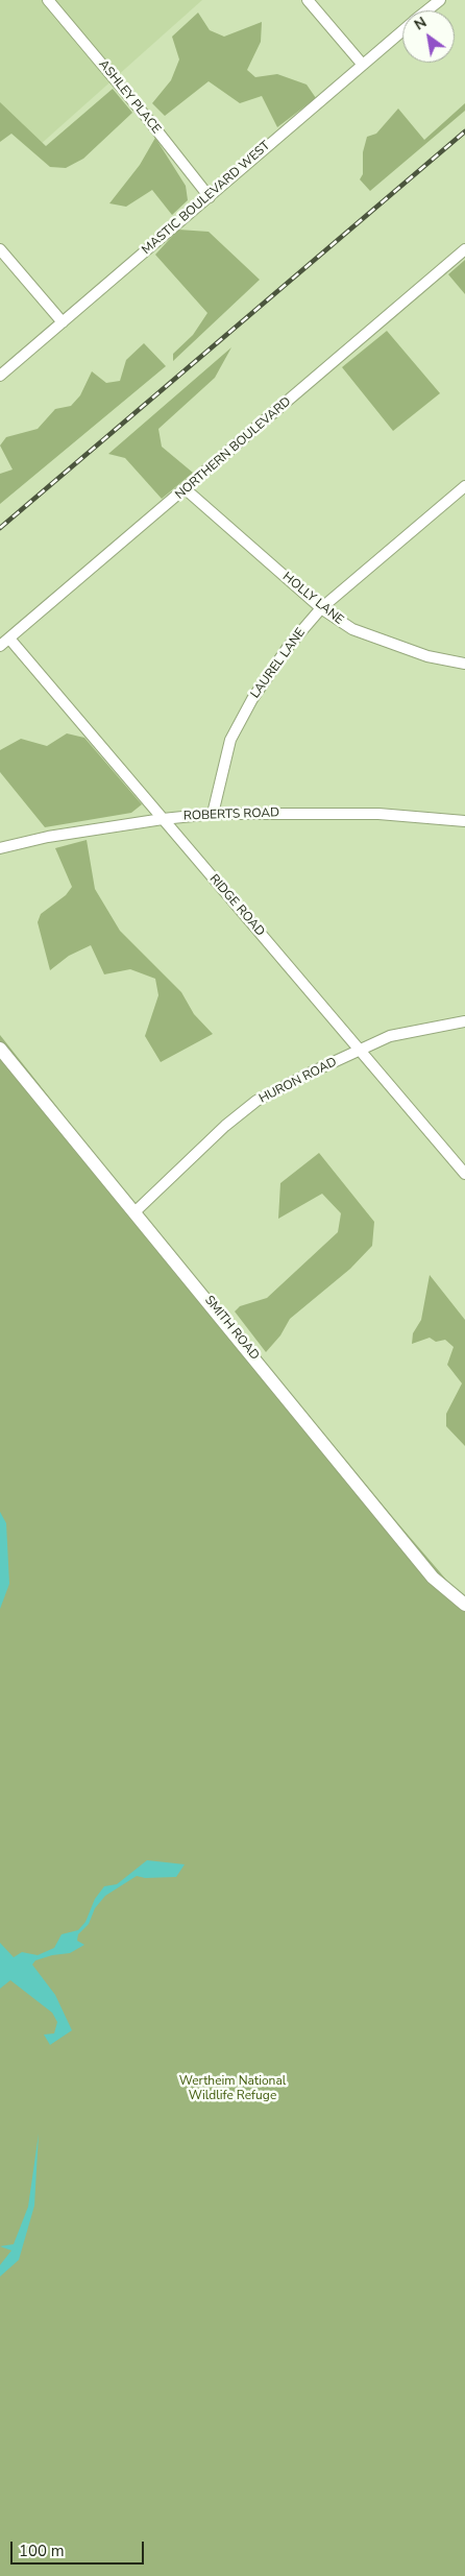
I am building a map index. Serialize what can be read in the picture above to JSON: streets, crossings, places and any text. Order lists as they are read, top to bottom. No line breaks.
{"streets":{"street":["ASHLEY PLACE","MASTIC BOULEVARD WEST","NORTHERN BOULEVARD","HOLLY LANE","LAUREL LANE","ROBERTS ROAD","RIDGE ROAD","HURON ROAD","SMITH ROAD"]},"crossings":[["ASHLEY PLACE","MASTIC BOULEVARD WEST"],["NORTHERN BOULEVARD","HOLLY LANE"],["NORTHERN BOULEVARD","RIDGE ROAD"],["HOLLY LANE","LAUREL LANE"],["LAUREL LANE","ROBERTS ROAD"],["ROBERTS ROAD","RIDGE ROAD"],["RIDGE ROAD","HURON ROAD"],["HURON ROAD","SMITH ROAD"]],"parks":["Wertheim National Wildlife Refuge"],"scale_bar":"100 m","north":"top left"}
